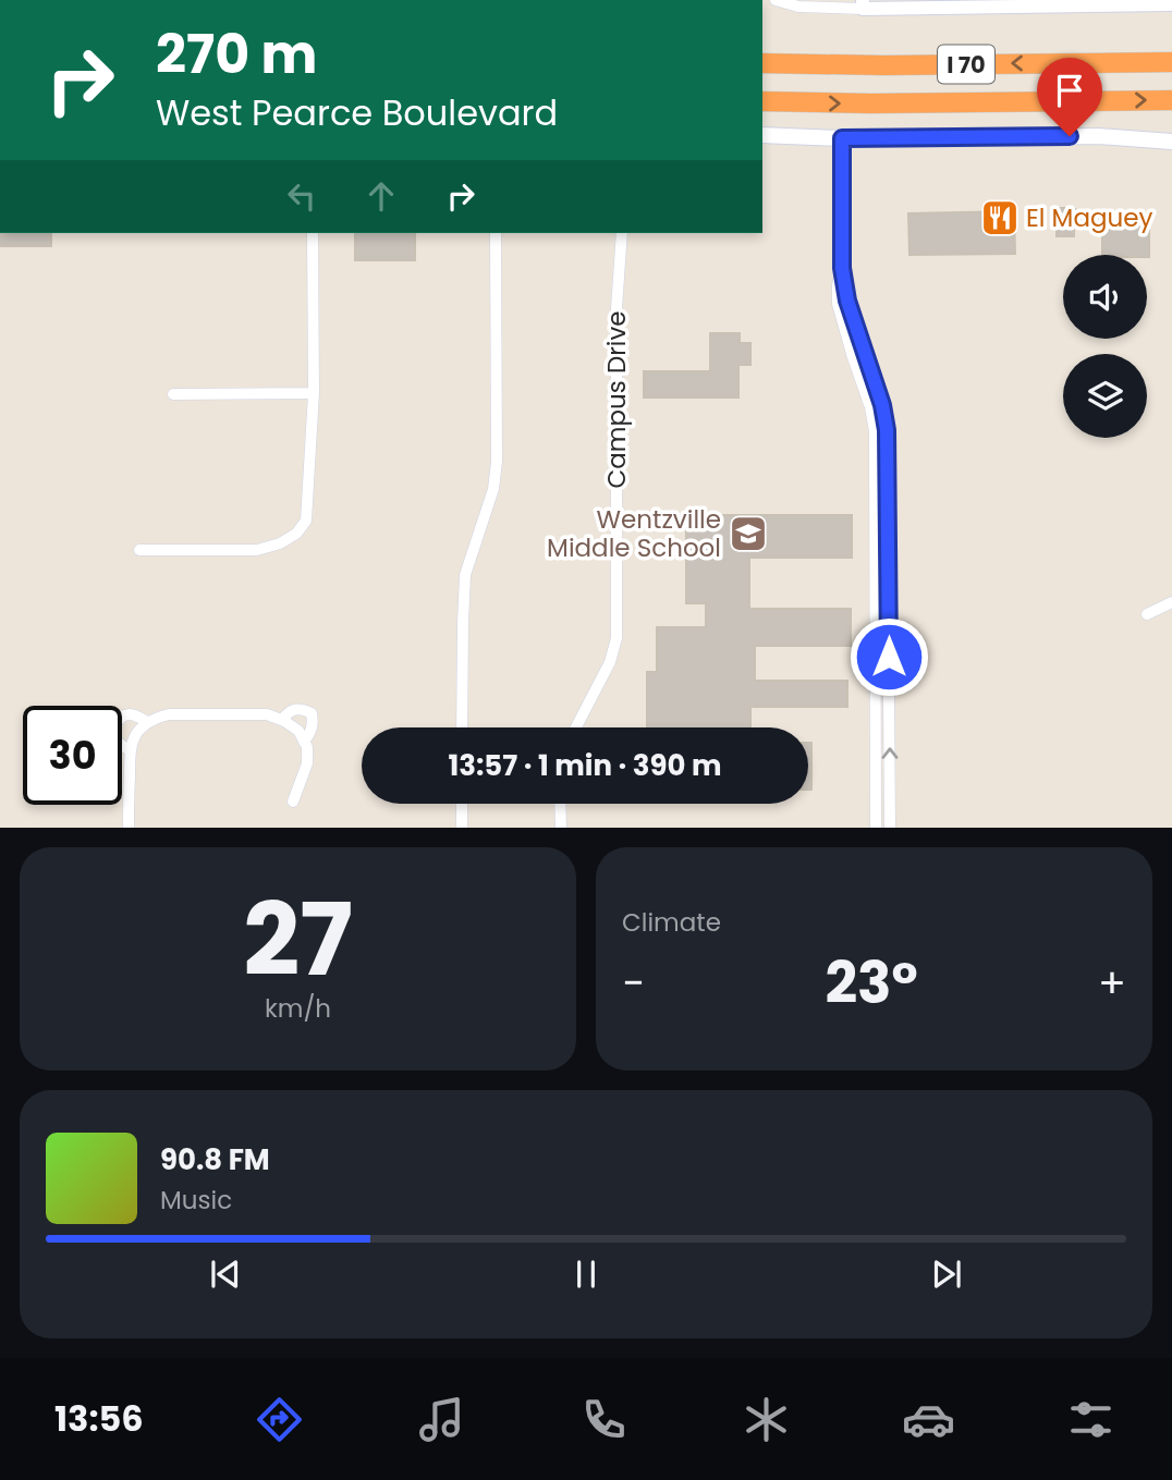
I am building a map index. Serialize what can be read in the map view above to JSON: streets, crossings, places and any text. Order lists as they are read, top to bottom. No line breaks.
{"streets":{"highway":["I 70"],"street":["Campus Drive"]},"places":{"restaurant":["El Maguey"],"school or university":["Wentzville Middle School"]},"page":{"turn":["270 m","West Pearce Boulevard"],"limit":"30","trip":"13:57 · 1 min · 390 m","tile":[["27","km/h"],"Climate"],"heat":["−","23°","+"],"song":["90.8 FM","Music"],"tabs":"13:56"}}
